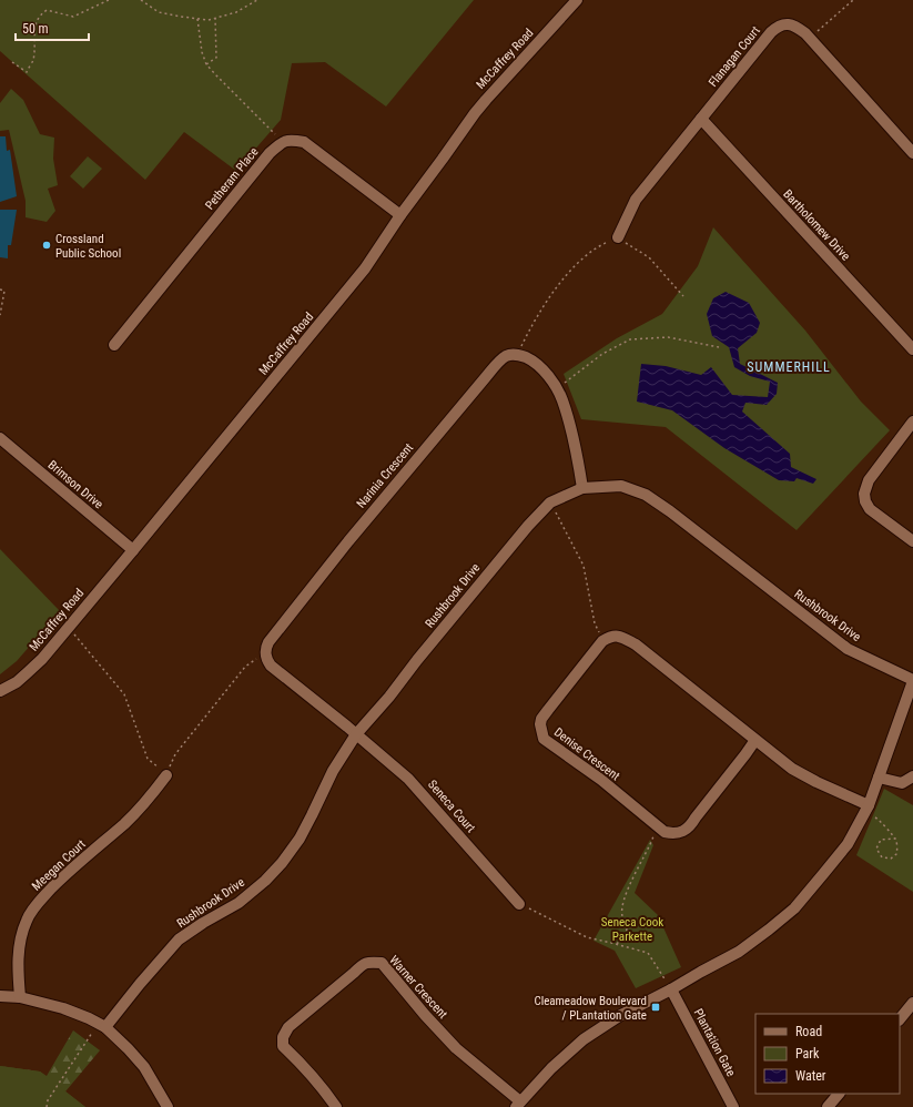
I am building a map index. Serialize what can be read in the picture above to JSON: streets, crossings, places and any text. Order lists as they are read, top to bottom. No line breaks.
{"streets":{"street":["Flanagan Court","McCaffrey Road","Petheram Place","Bartholomew Drive","Narinia Crescent","Brimson Drive","Rushbrook Drive","Denise Crescent","Seneca Court","Meegan Court","Warner Crescent","Plantation Gate"]},"crossings":[["Flanagan Court","Bartholomew Drive"],["McCaffrey Road","Brimson Drive"],["Rushbrook Drive","Seneca Court"]],"districts":["SUMMERHILL"],"parks":["Seneca Cook Parkette"],"places":{"other":["Crossland Public School"],"transit":["Cleameadow Boulevard / PLantation Gate"]},"legend":["Road","Park","Water"],"scale_bar":"50 m"}
